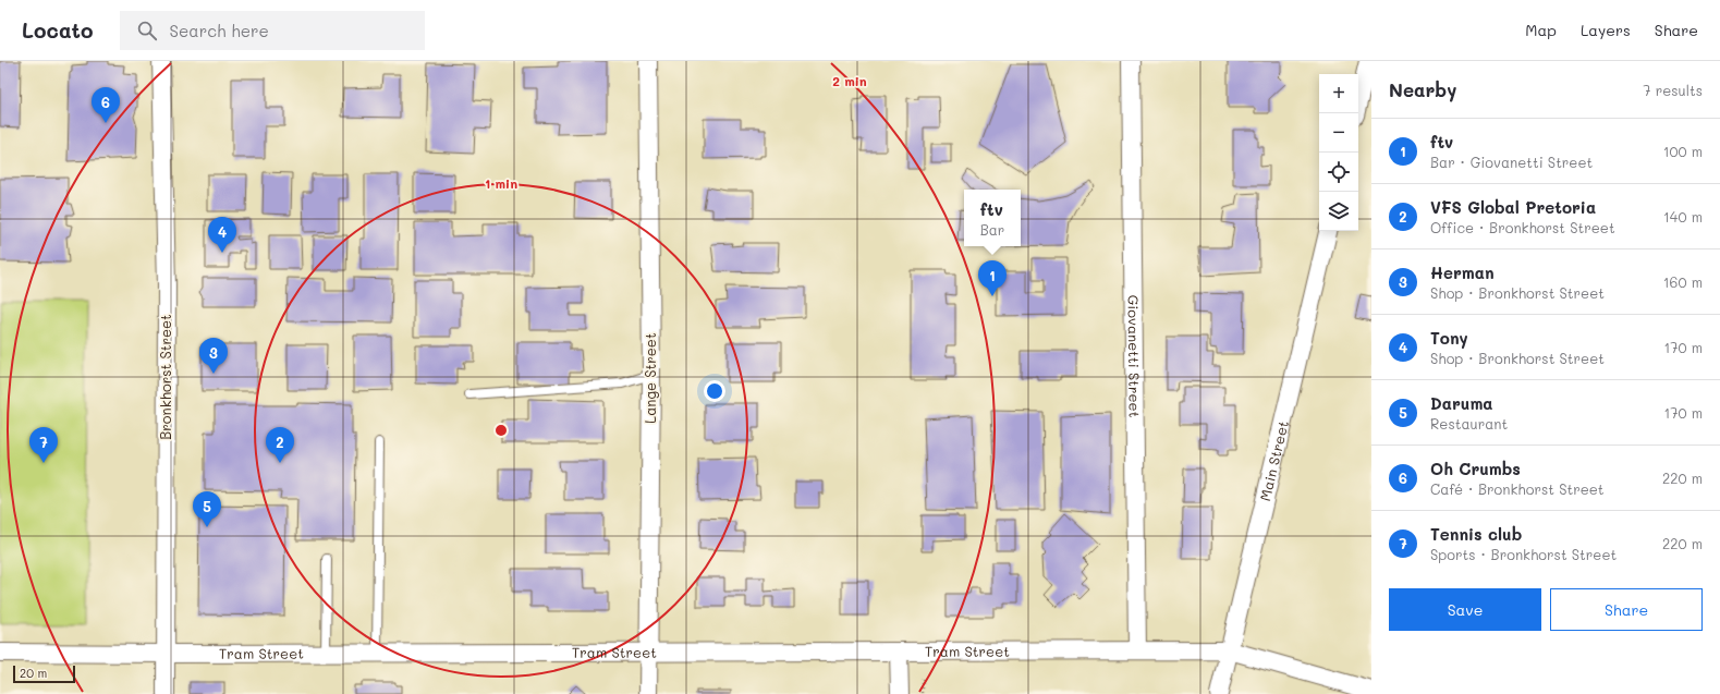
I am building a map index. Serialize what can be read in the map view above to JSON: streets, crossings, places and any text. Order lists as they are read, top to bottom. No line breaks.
{"streets":{"street":["Giovanetti Street","Bronkhorst Street","Lange Street","Main Street","Tram Street"]},"crossings":[["Giovanetti Street","Tram Street"],["Bronkhorst Street","Tram Street"],["Lange Street","Tram Street"],["Main Street","Tram Street"]],"scale_bar":"20 m","page":{"header":"Locato","search":"Search here","nav":["Map","Layers","Share"],"heading":["Nearby","7 results"],"map_buttons":["+","−"],"pins":["6","4","1","3","2","7","5"],"list":[{"mark":"1","name":"ftv","note":"Bar · Giovanetti Street","value":"100 m"},{"mark":"2","name":"VFS Global Pretoria","note":"Office · Bronkhorst Street","value":"140 m"},{"mark":"3","name":"Herman","note":"Shop · Bronkhorst Street","value":"160 m"},{"mark":"4","name":"Tony","note":"Shop · Bronkhorst Street","value":"170 m"},{"mark":"5","name":"Daruma","note":"Restaurant","value":"170 m"},{"mark":"6","name":"Oh Crumbs","note":"Café · Bronkhorst Street","value":"220 m"},{"mark":"7","name":"Tennis club","note":"Sports · Bronkhorst Street","value":"220 m"}],"popup":["ftv","Bar"],"buttons":["Save","Share"],"scale":"20 m"},"rings":["2 min","1 min"]}
